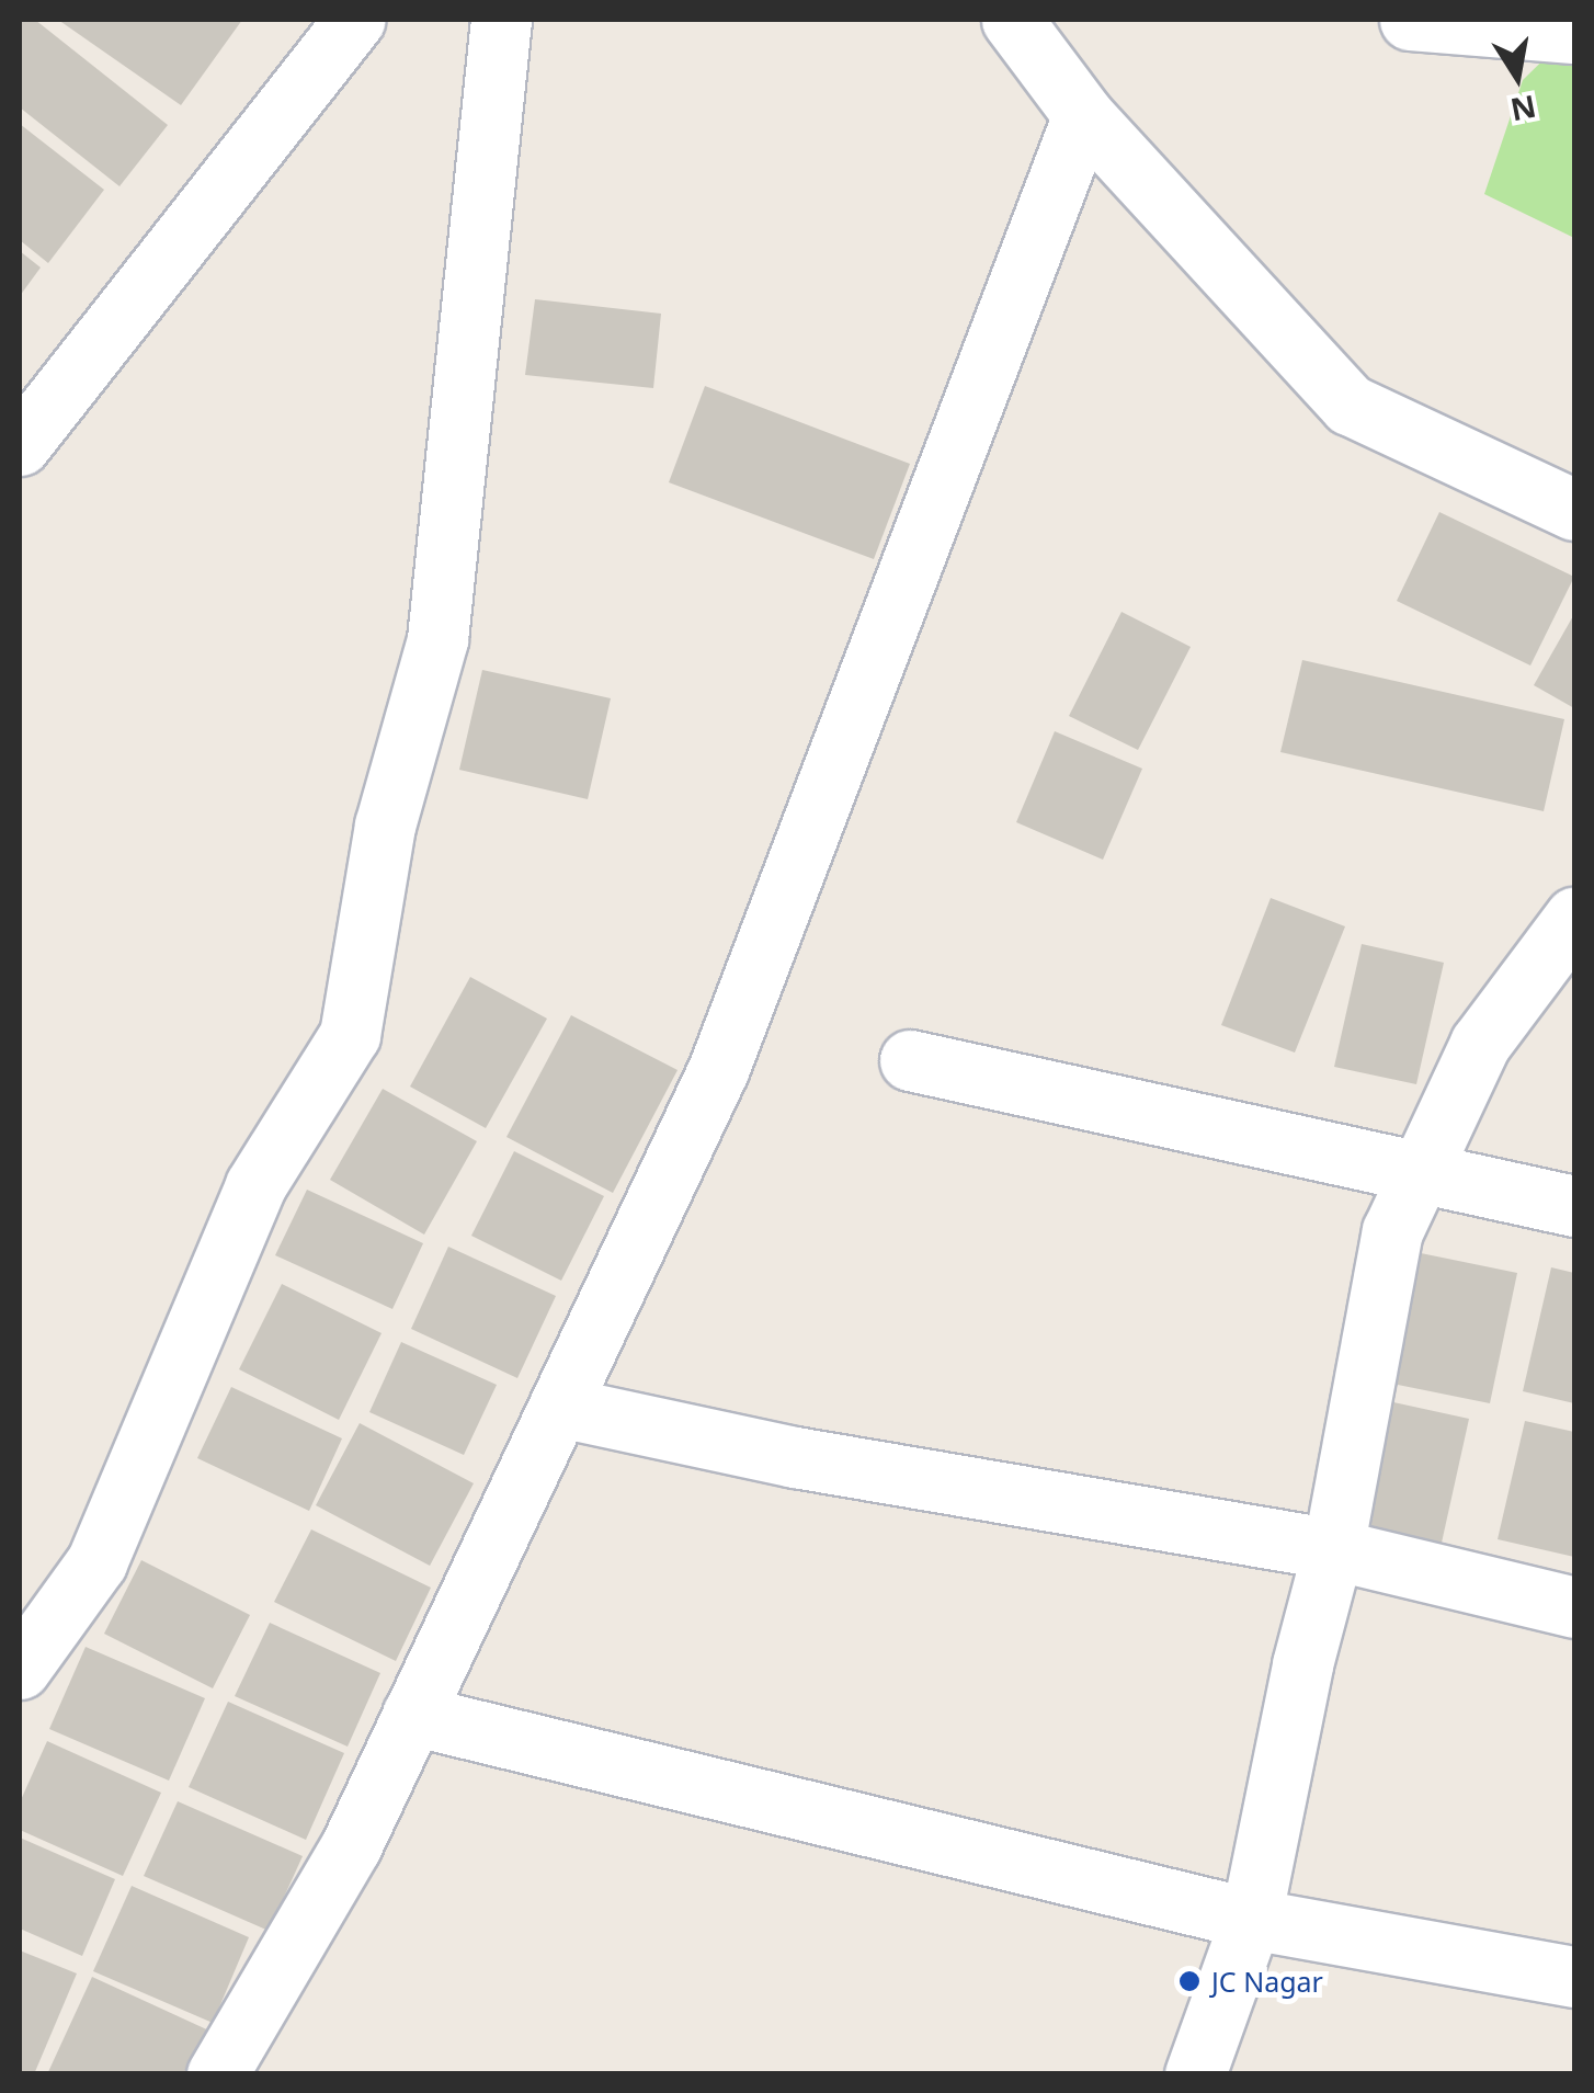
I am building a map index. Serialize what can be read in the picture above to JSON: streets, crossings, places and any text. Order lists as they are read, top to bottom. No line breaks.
{"places":["JC Nagar"],"north":"bottom"}
